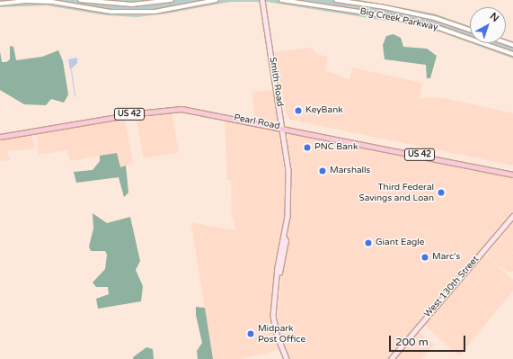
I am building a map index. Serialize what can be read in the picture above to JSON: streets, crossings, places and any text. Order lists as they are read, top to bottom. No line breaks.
{"streets":{"main road":["Smith Road","US 42","Pearl Road","West 130th Street"],"street":["Big Creek Parkway"]},"crossings":[["Smith Road","Pearl Road"]],"places":["KeyBank","PNC Bank","Marshalls","Third Federal Savings and Loan","Giant Eagle","Marc's","Midpark Post Office"],"scale_bar":"200 m","north":"top right"}
